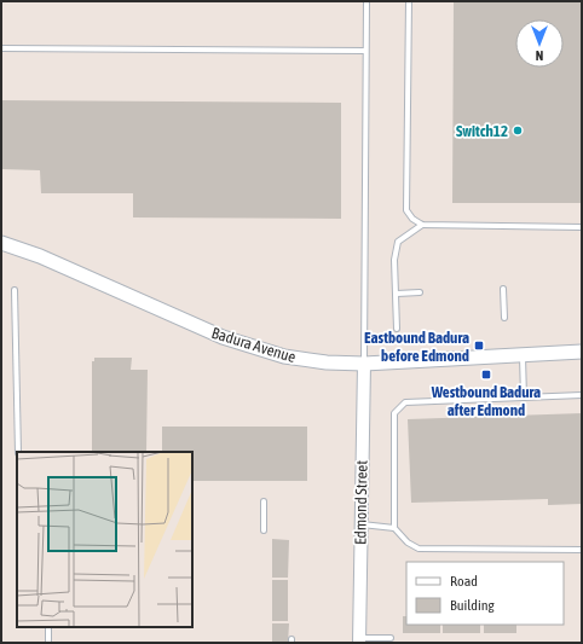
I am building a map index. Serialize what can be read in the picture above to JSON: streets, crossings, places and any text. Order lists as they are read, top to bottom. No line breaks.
{"streets":{"main road":["Badura Avenue"],"street":["Edmond Street"]},"crossings":[["Badura Avenue","Edmond Street"]],"places":{"other":["Switch12"],"transit":["Eastbound Badura before Edmond","Westbound Badura after Edmond"]},"legend":["Road","Building"],"north":"bottom"}
